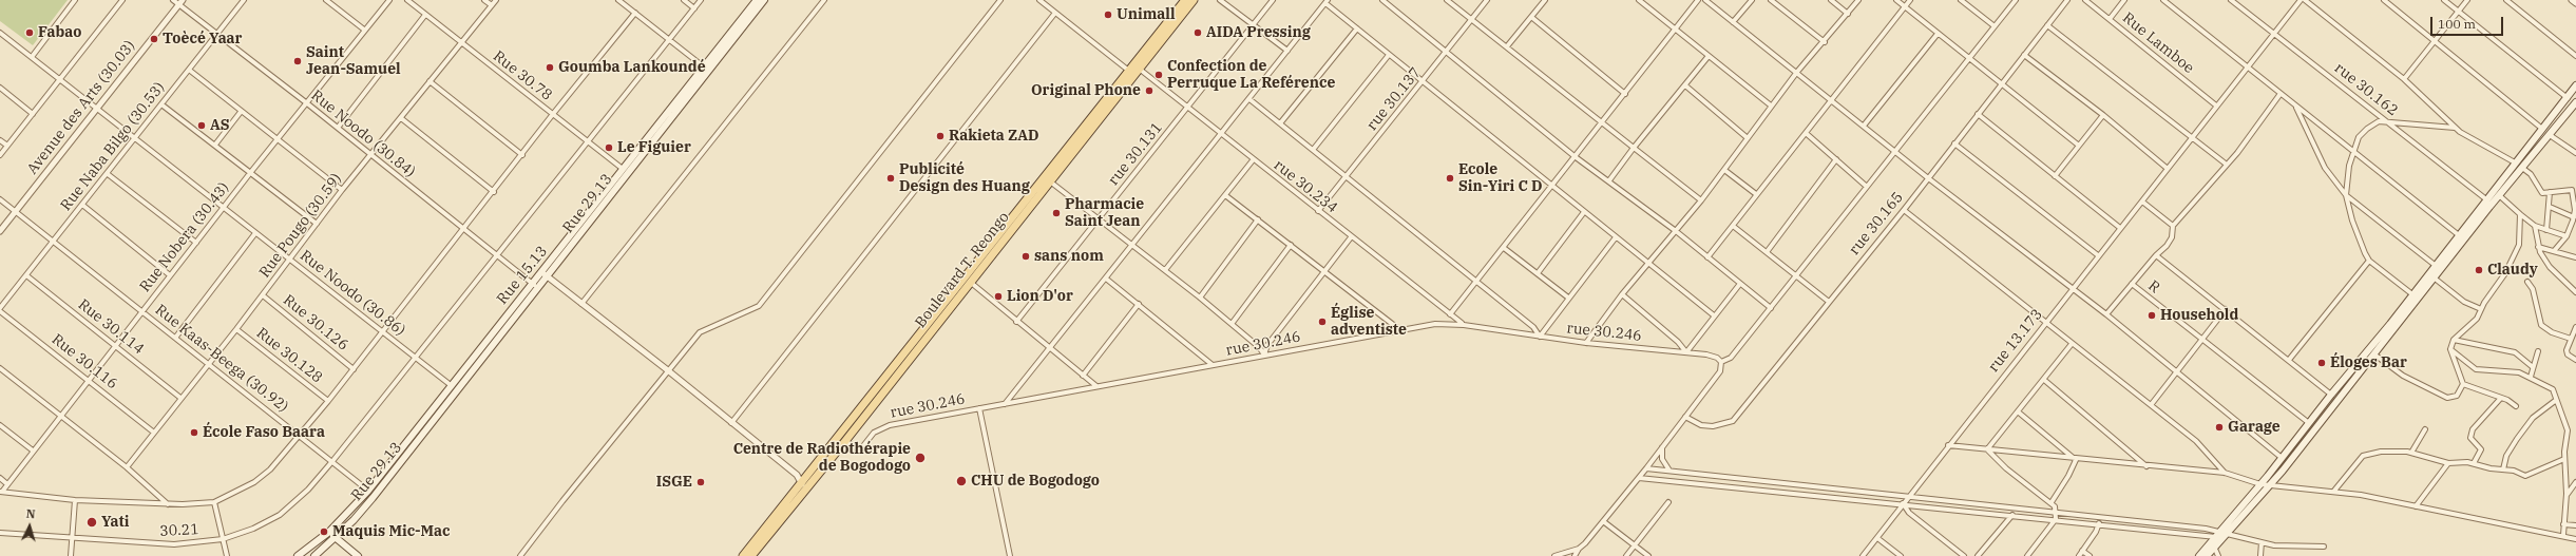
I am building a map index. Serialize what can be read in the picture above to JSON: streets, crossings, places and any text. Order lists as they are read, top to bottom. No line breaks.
{"streets":{"main road":["Rue 29.13","Boulevard T. Reongo","Rue 15.13"],"street":["Rue Lamboe","Rue 30.78","rue 30.162","rue 30.137","Avenue des Arts (30.03)","Rue Noodo (30.84)","Rue Naba Bilgo (30.53)","rue 30.131","rue 30.234","rue 30.165","Rue Pougo (30.59)","Rue Nobera (30.43)","R","Rue Noodo (30.86)","Rue 30.126","Rue 30.114","rue 30.246","rue 13.173","Rue 30.128","Rue Kaas-Beega (30.92)","Rue 30.116","30.21"]},"crossings":[["Rue Lamboe","rue 13.173"],["Rue 30.78","Rue Pougo (30.59)"],["Rue 30.78","Rue 15.13"],["Rue 30.78","30.21"],["rue 30.162","rue 13.173"],["rue 30.137","rue 30.234"],["Avenue des Arts (30.03)","Rue Noodo (30.84)"],["Avenue des Arts (30.03)","Rue Noodo (30.86)"],["Avenue des Arts (30.03)","Rue Kaas-Beega (30.92)"],["Rue Noodo (30.84)","Rue Naba Bilgo (30.53)"],["Rue Noodo (30.84)","Rue 29.13"],["Rue Noodo (30.84)","Rue Pougo (30.59)"],["Rue Noodo (30.84)","Rue Nobera (30.43)"],["Rue Noodo (30.84)","Rue 15.13"],["Rue Noodo (30.84)","30.21"],["Rue Naba Bilgo (30.53)","Rue Noodo (30.86)"],["Rue Naba Bilgo (30.53)","Rue 30.114"],["Rue Naba Bilgo (30.53)","Rue Kaas-Beega (30.92)"],["Rue Naba Bilgo (30.53)","Rue 30.116"],["rue 30.131","rue 30.234"],["rue 30.234","Boulevard T. Reongo"],["rue 30.234","rue 30.246"],["Rue 29.13","Rue 15.13"],["Rue Pougo (30.59)","Rue Noodo (30.86)"],["Rue Pougo (30.59)","Rue 30.126"],["Rue Pougo (30.59)","Rue 30.114"],["Rue Pougo (30.59)","Rue 30.128"],["Rue Pougo (30.59)","Rue Kaas-Beega (30.92)"],["Rue Pougo (30.59)","Rue 30.116"],["Rue Nobera (30.43)","Rue Noodo (30.86)"],["Rue Nobera (30.43)","Rue 30.114"],["Rue Nobera (30.43)","Rue Kaas-Beega (30.92)"],["Rue Nobera (30.43)","Rue 30.116"],["Boulevard T. Reongo","rue 30.246"],["Rue 15.13","Rue Noodo (30.86)"],["Rue 15.13","Rue Kaas-Beega (30.92)"],["Rue Noodo (30.86)","30.21"],["Rue Kaas-Beega (30.92)","30.21"]],"places":["Unimall","Fabao","AIDA Pressing","Toècé Yaar","Saint Jean-Samuel","Goumba Lankoundé","Confection de Perruque La Reférence","Original Phone","AS","Rakieta ZAD","Le Figuier","Publicité Design des Huang","Ecole Sin-Yiri C D","Pharmacie Saint Jean","sans nom","Claudy","Lion D'or","Household","Église adventiste","Éloges Bar","Garage","École Faso Baara","Centre de Radiothérapie de Bogodogo","CHU de Bogodogo","ISGE","Yati","Maquis Mic-Mac"],"scale_bar":"100 m","north":"top"}
